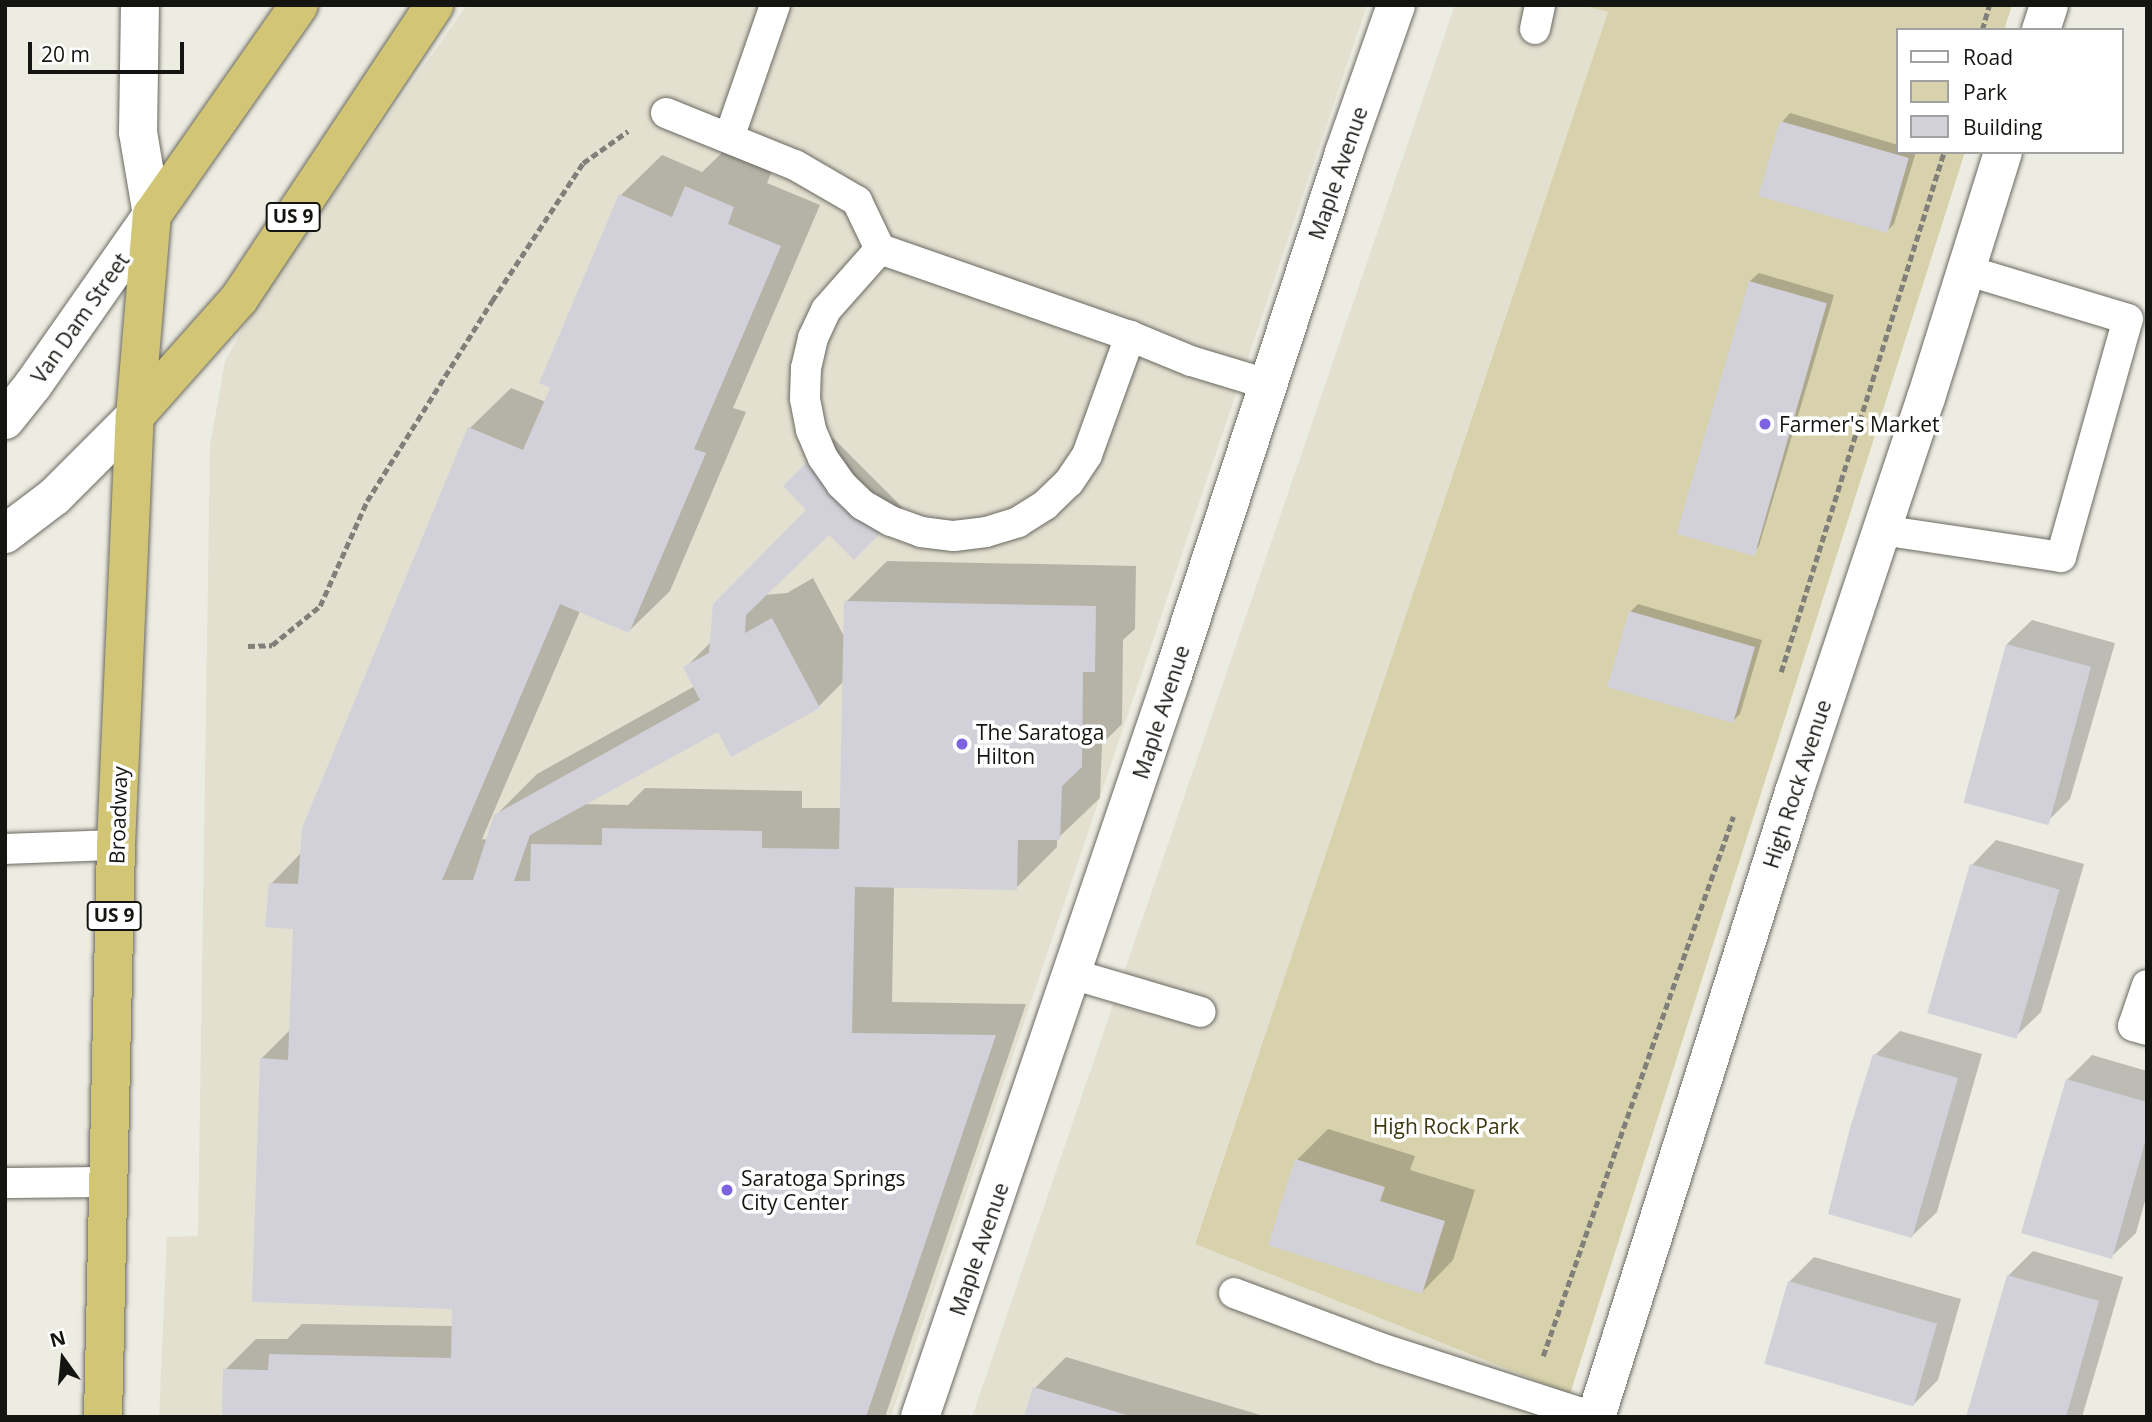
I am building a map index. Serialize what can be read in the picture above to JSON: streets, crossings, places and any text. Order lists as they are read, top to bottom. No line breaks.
{"streets":{"highway":["US 9","Broadway"],"street":["Maple Avenue","Van Dam Street","High Rock Avenue"]},"crossings":[["US 9","Broadway"],["Van Dam Street","Broadway"]],"parks":["High Rock Park"],"places":["Farmer's Market","The Saratoga Hilton","Saratoga Springs City Center"],"legend":["Road","Park","Building"],"scale_bar":"20 m","north":"top"}
